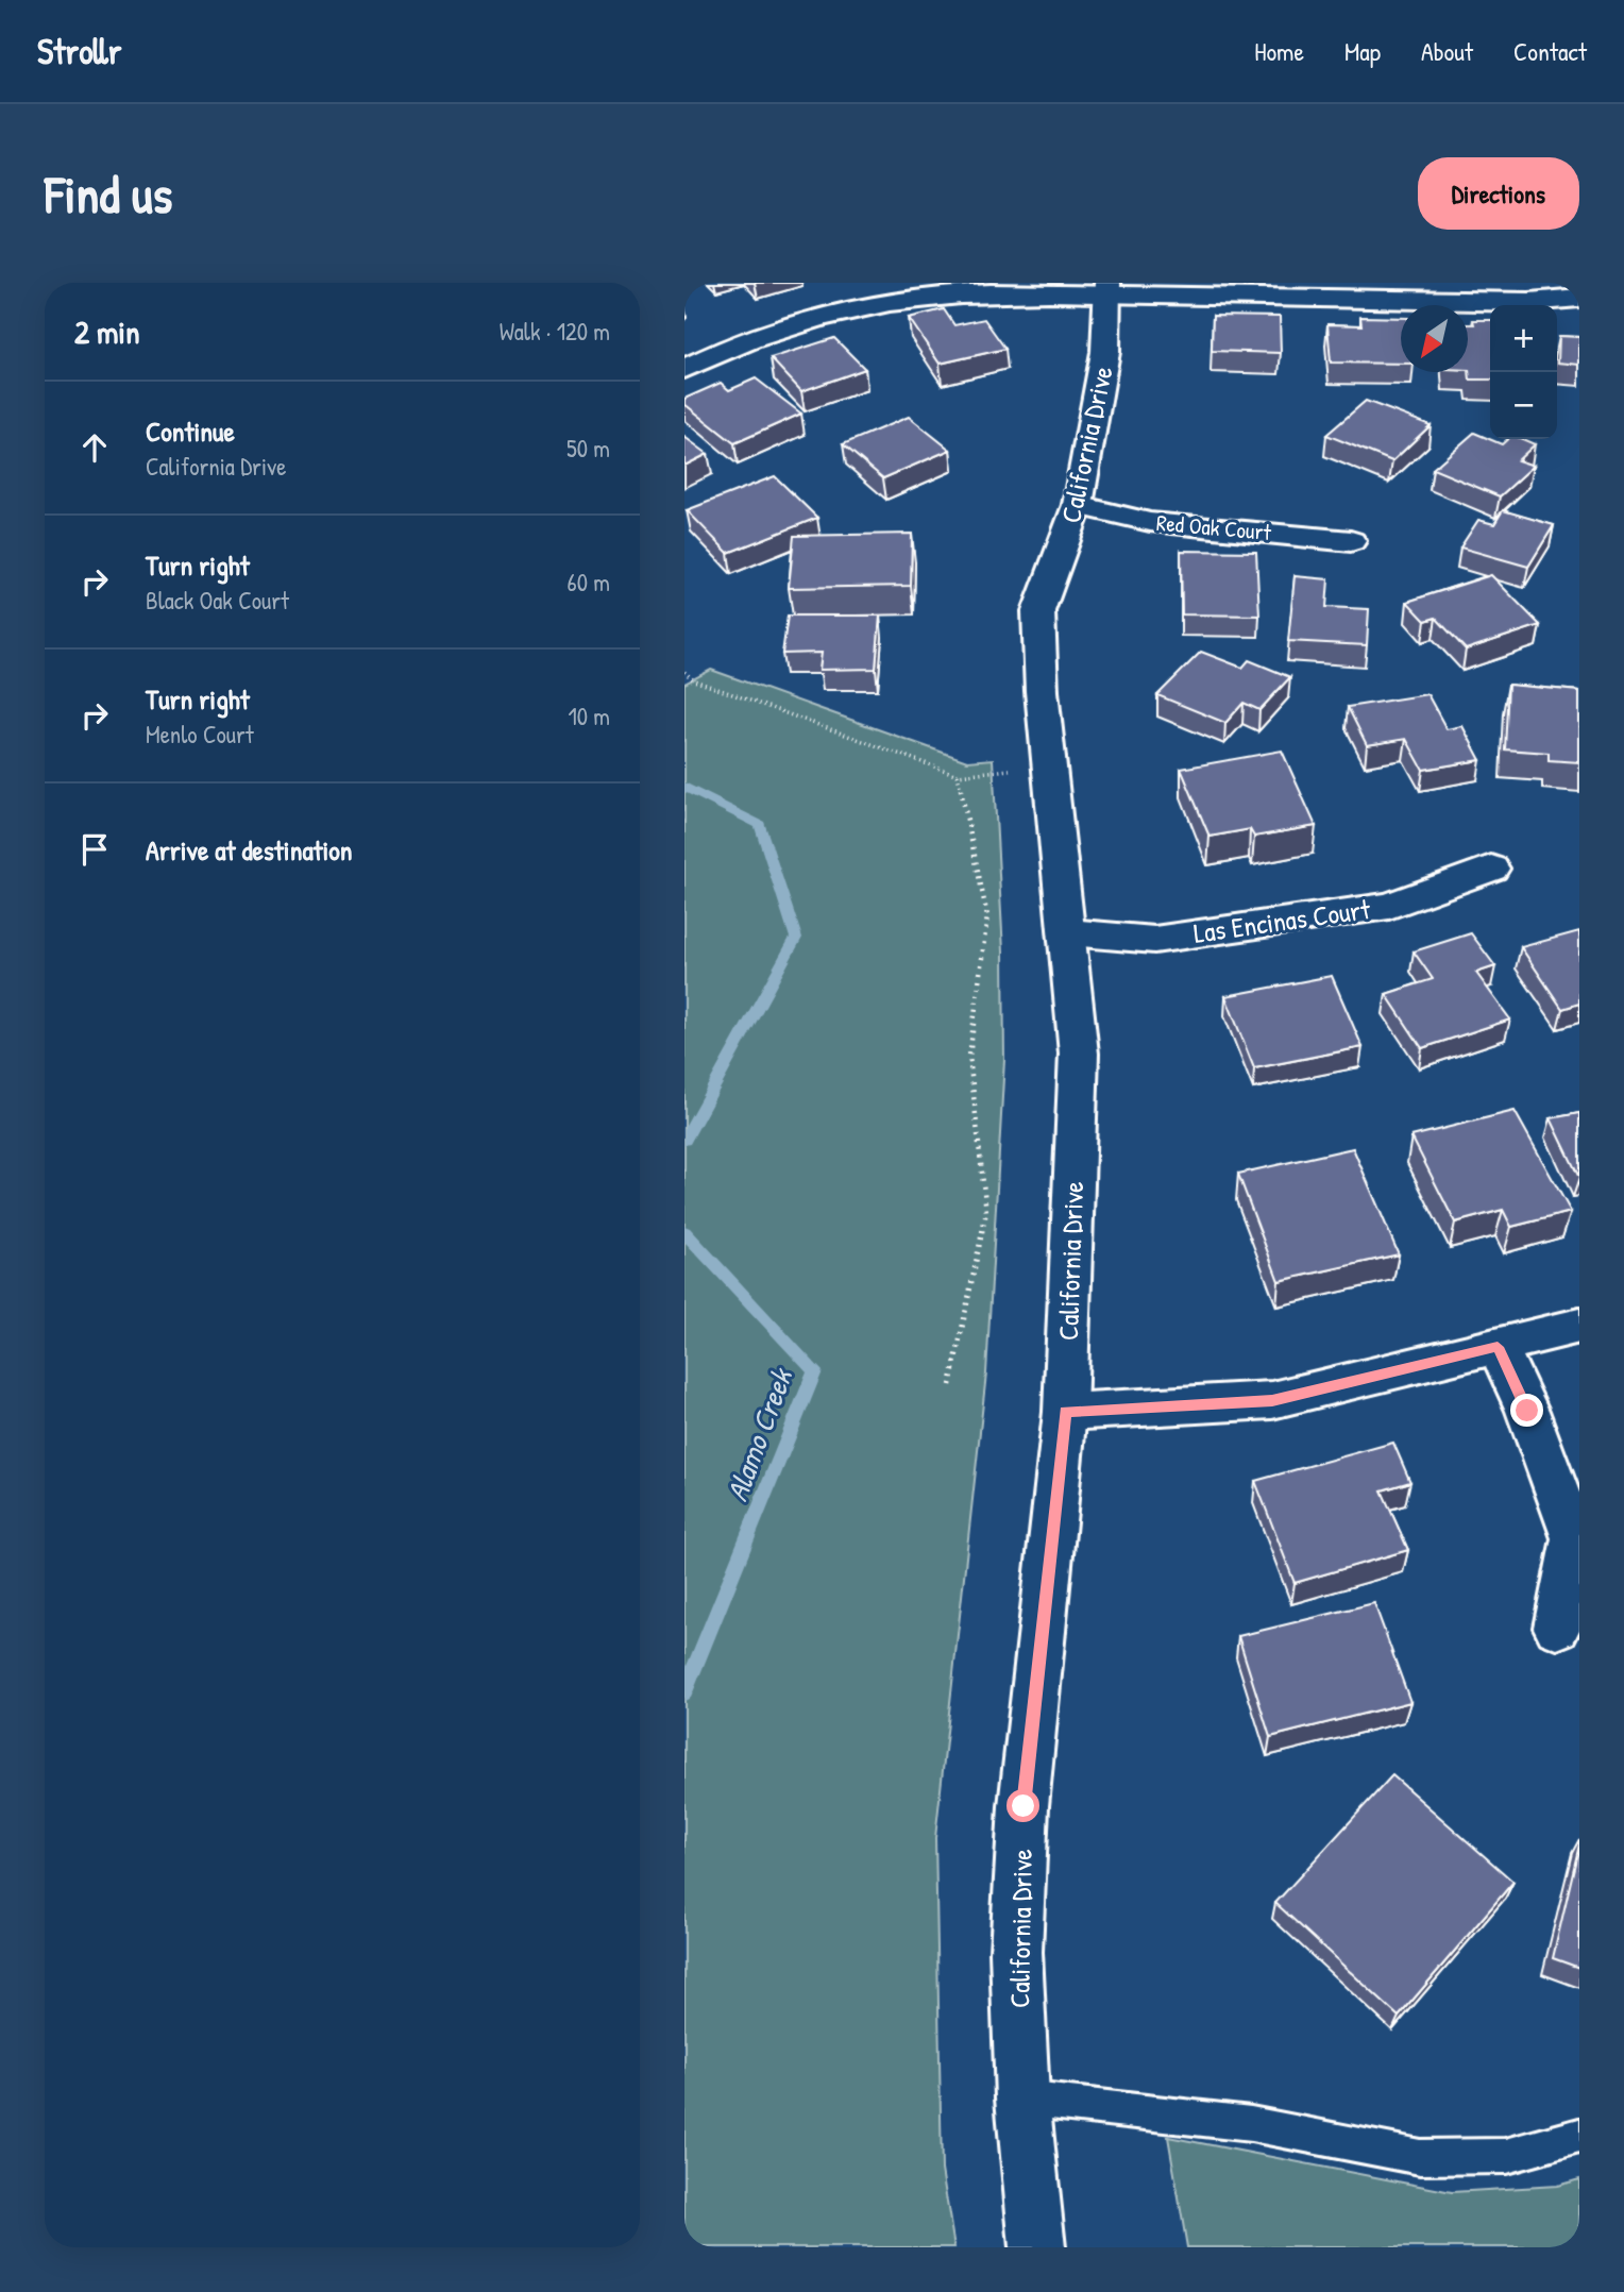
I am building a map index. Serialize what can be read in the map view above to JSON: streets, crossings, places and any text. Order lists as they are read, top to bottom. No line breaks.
{"streets":{"street":["California Drive","Red Oak Court","Las Encinas Court"]},"crossings":[["California Drive","Red Oak Court"],["California Drive","Las Encinas Court"]],"water":["Alamo Creek"],"north":"bottom left","page":{"header":"Strollr","nav":["Home","Map","About","Contact"],"buttons":"Directions","title":"Find us","heading":["2 min","Walk · 120 m"],"map_buttons":["+","−"],"list":[["Continue","California Drive","50 m"],["Turn right","Black Oak Court","60 m"],["Turn right","Menlo Court","10 m"],"Arrive at destination"]}}
